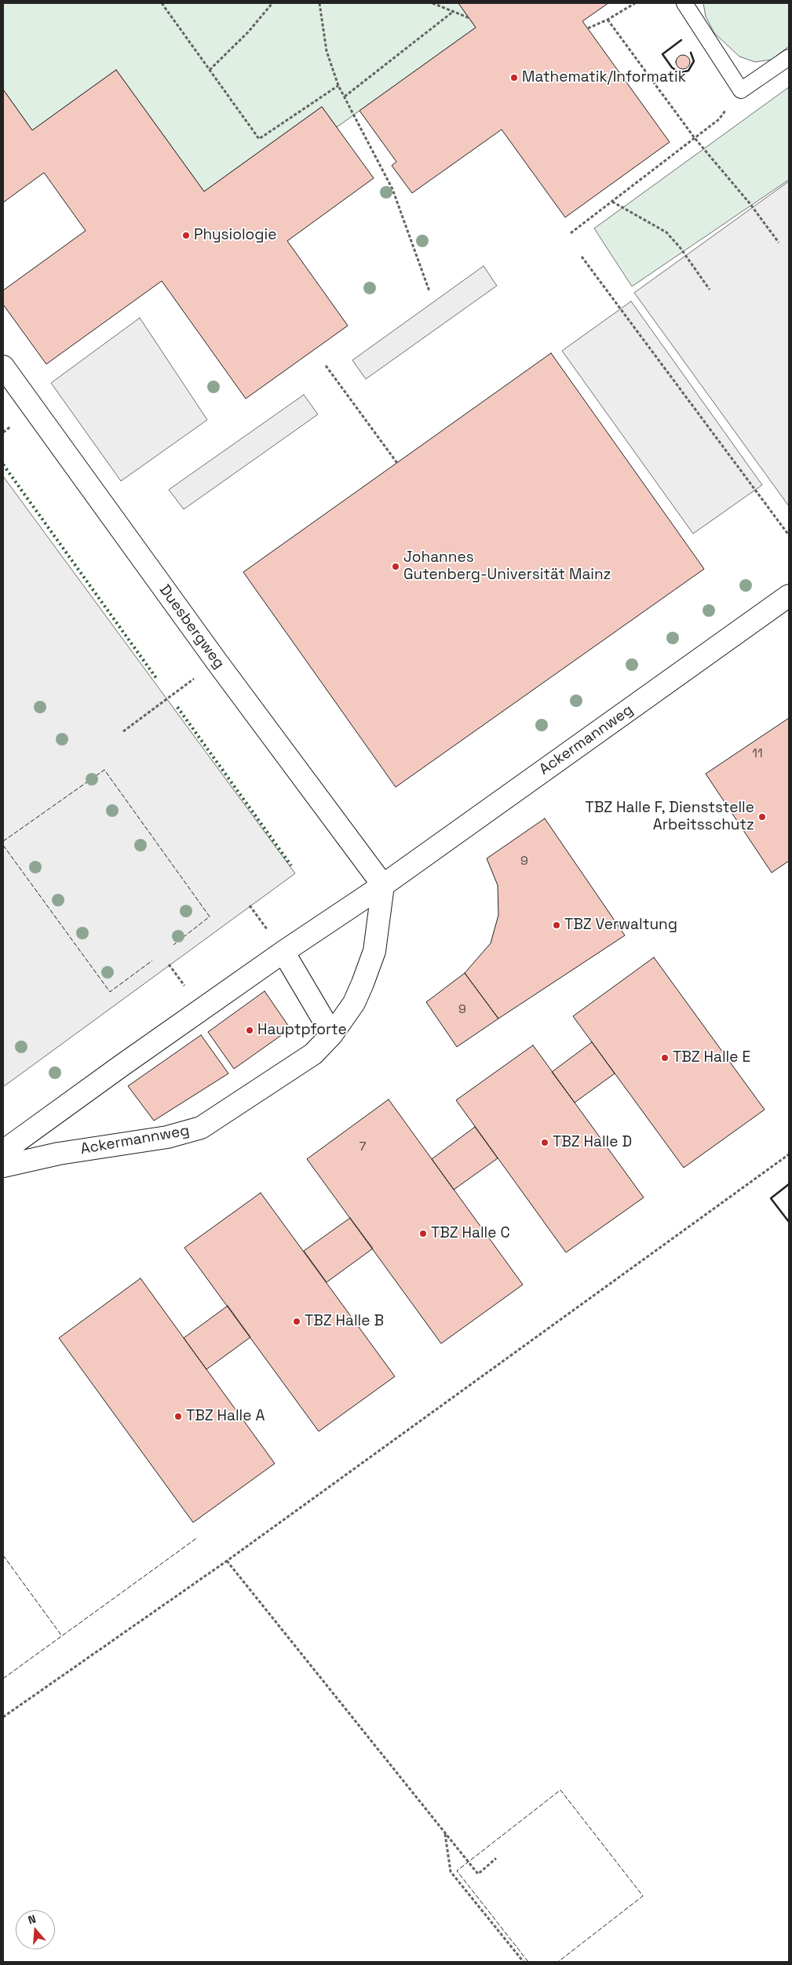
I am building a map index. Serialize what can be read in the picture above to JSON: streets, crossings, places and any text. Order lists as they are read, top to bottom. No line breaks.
{"streets":{"street":["Duesbergweg","Ackermannweg"]},"crossings":[["Duesbergweg","Ackermannweg"]],"places":["Mathematik/Informatik","Physiologie","Johannes Gutenberg-Universität Mainz","TBZ Halle F, Dienststelle Arbeitsschutz","TBZ Verwaltung","Hauptpforte","TBZ Halle E","TBZ Halle D","TBZ Halle C","TBZ Halle B","TBZ Halle A"],"house_numbers":["11","9","9","7"],"north":"top"}
